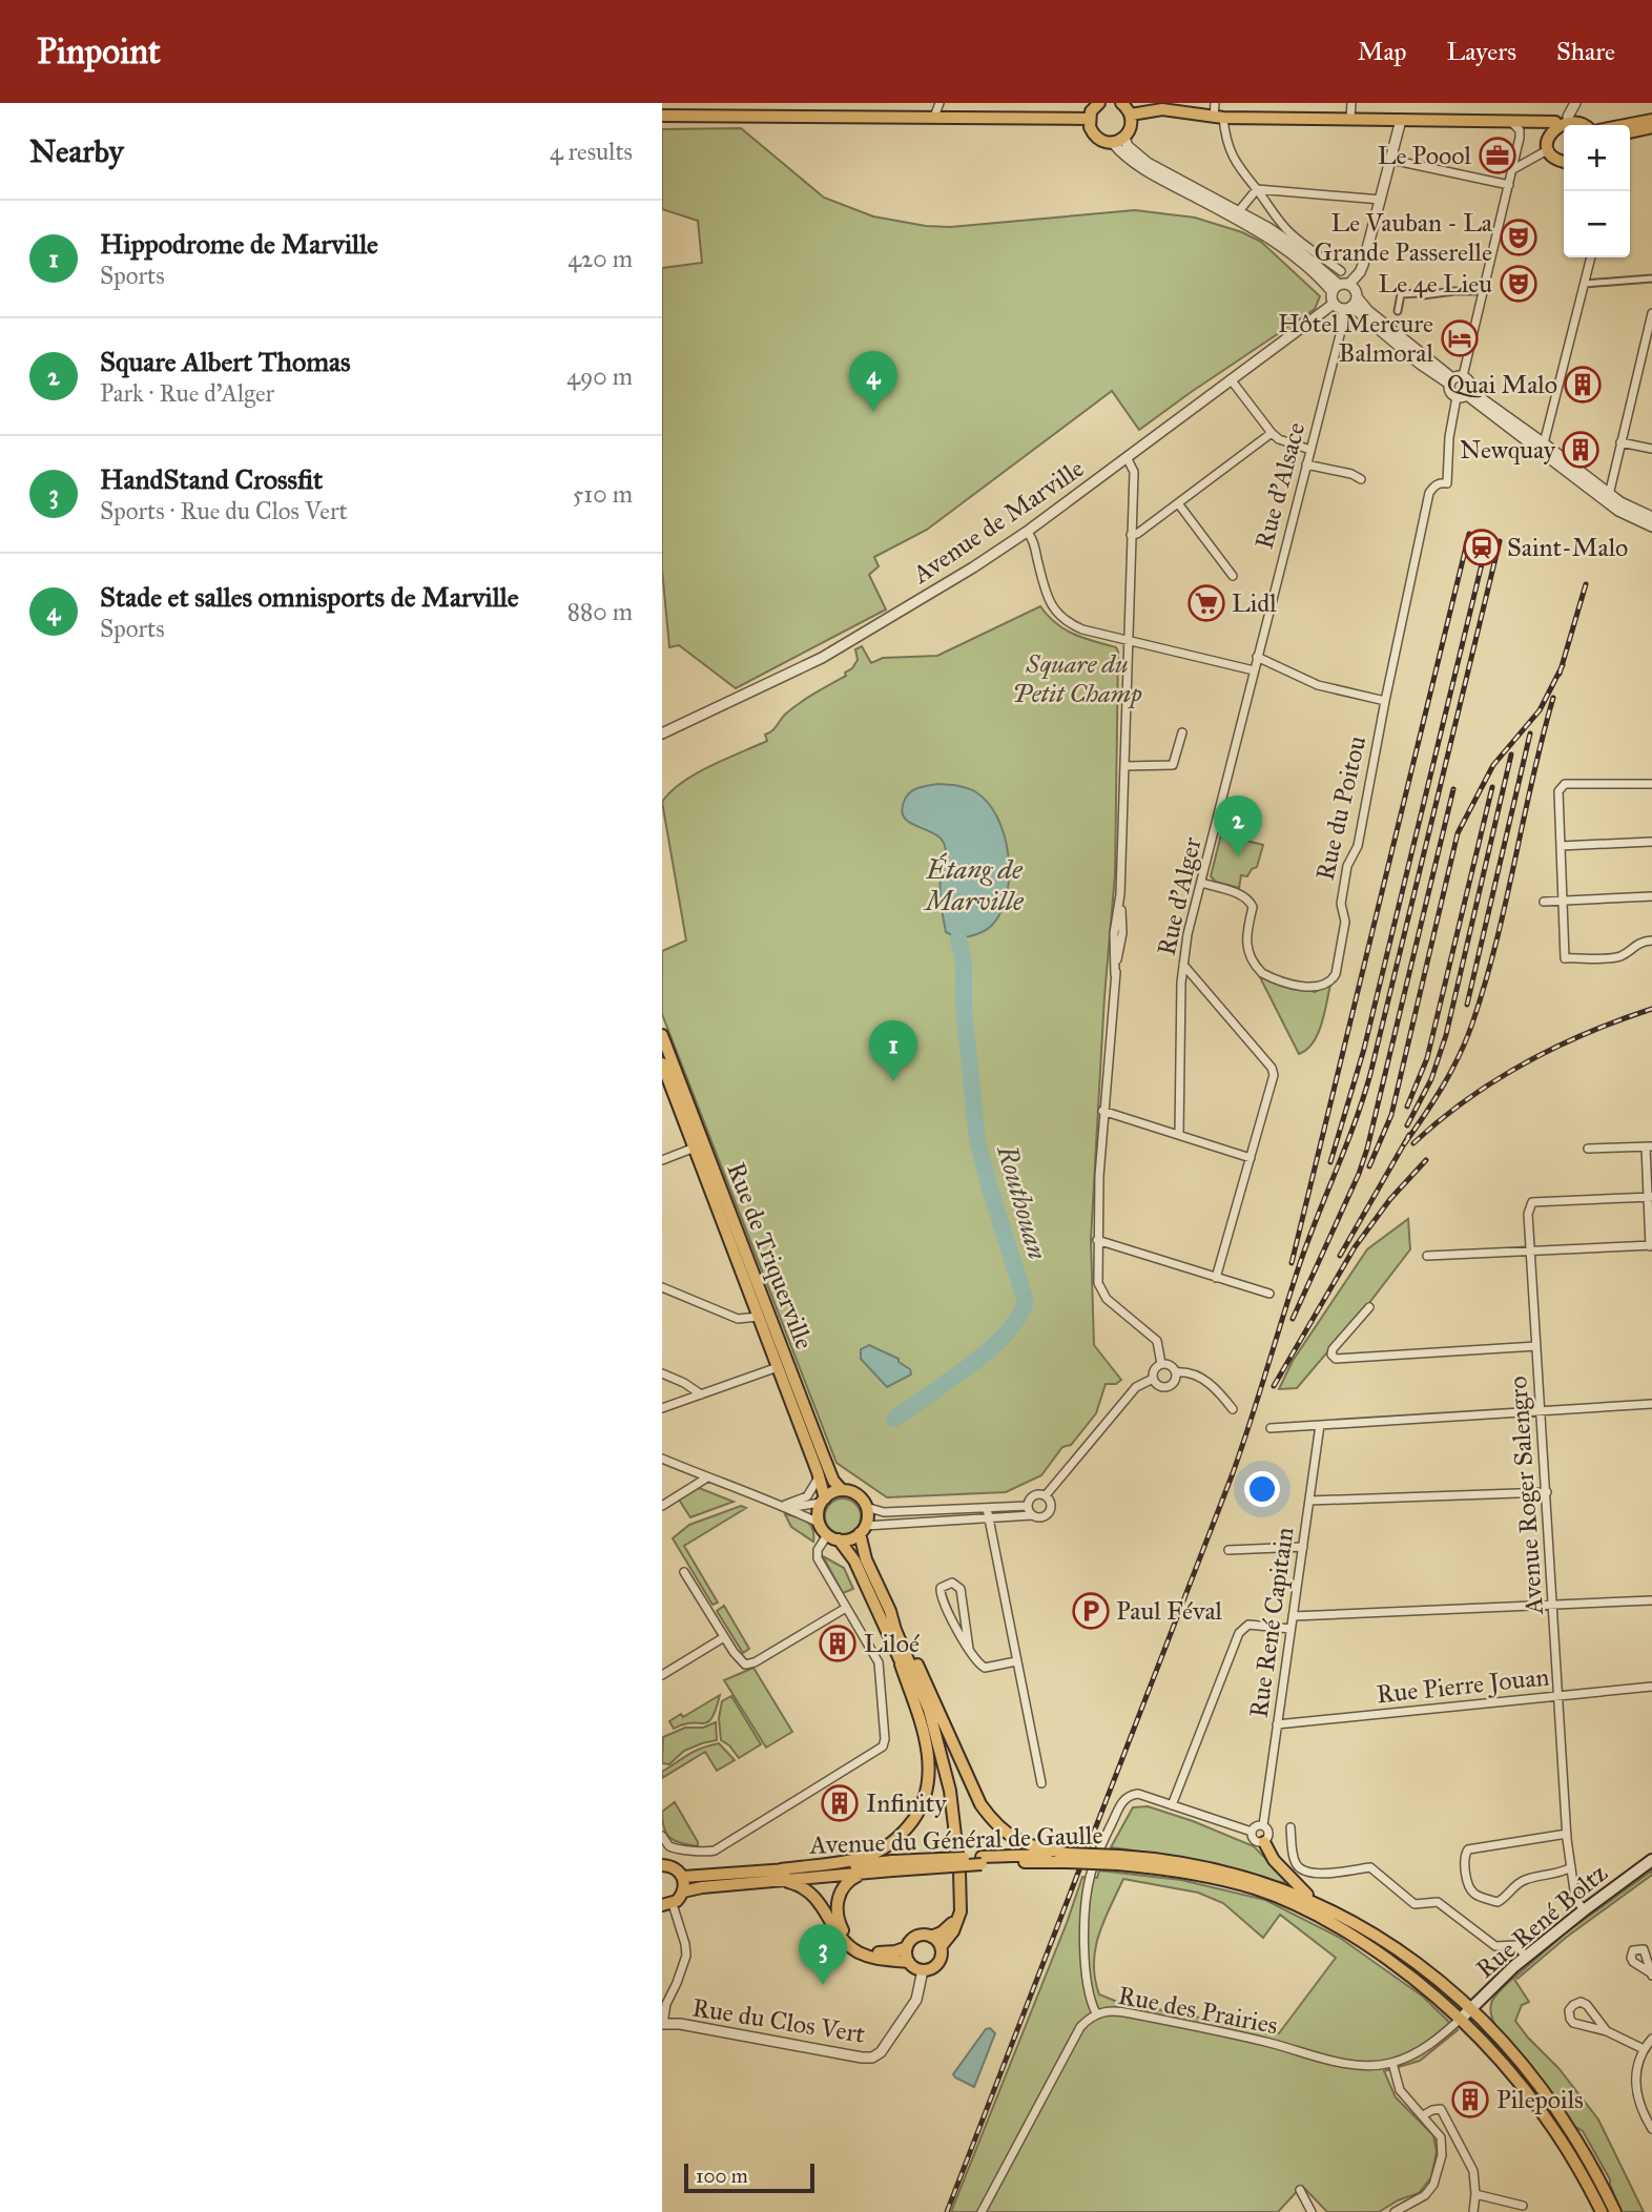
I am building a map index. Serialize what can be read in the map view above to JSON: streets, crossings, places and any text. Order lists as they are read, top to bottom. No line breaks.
{"streets":{"main road":["Rue de Triquerville","Avenue du Général de Gaulle","Rue René Boltz"],"street":["Rue d'Alsace","Avenue de Marville","Rue du Poitou","Rue d'Alger","Avenue Roger Salengro","Rue René Capitain","Rue Pierre Jouan","Rue des Prairies","Rue du Clos Vert"]},"crossings":[["Rue d'Alsace","Avenue de Marville"],["Rue d'Alsace","Rue d'Alger"],["Rue du Poitou","Rue d'Alger"],["Avenue Roger Salengro","Rue Pierre Jouan"],["Avenue Roger Salengro","Rue René Boltz"],["Rue René Capitain","Rue Pierre Jouan"],["Avenue du Général de Gaulle","Rue René Boltz"],["Avenue du Général de Gaulle","Rue des Prairies"],["Rue René Boltz","Rue des Prairies"]],"water":["Étang de Marville","Routhouan"],"parks":["Square du Petit Champ"],"places":{"office":["Le Poool"],"theatre":["Le Vauban - La Grande Passerelle","Le 4e Lieu"],"hotel":["Hôtel Mercure Balmoral"],"building":["Quai Malo","Newquay","Liloé","Infinity","Pilepoils"],"station":["Saint-Malo"],"supermarket":["Lidl"],"parking":["Paul Féval"]},"scale_bar":"100 m","page":{"header":"Pinpoint","nav":["Map","Layers","Share"],"heading":["Nearby","4 results"],"map_buttons":["+","−"],"list":[{"mark":"1","name":"Hippodrome de Marville","note":"Sports","value":"420 m"},{"mark":"2","name":"Square Albert Thomas","note":"Park · Rue d'Alger","value":"490 m"},{"mark":"3","name":"HandStand Crossfit","note":"Sports · Rue du Clos Vert","value":"510 m"},{"mark":"4","name":"Stade et salles omnisports de Marville","note":"Sports","value":"880 m"}],"pins":["4","2","1","3"],"scale":"100 m"}}
